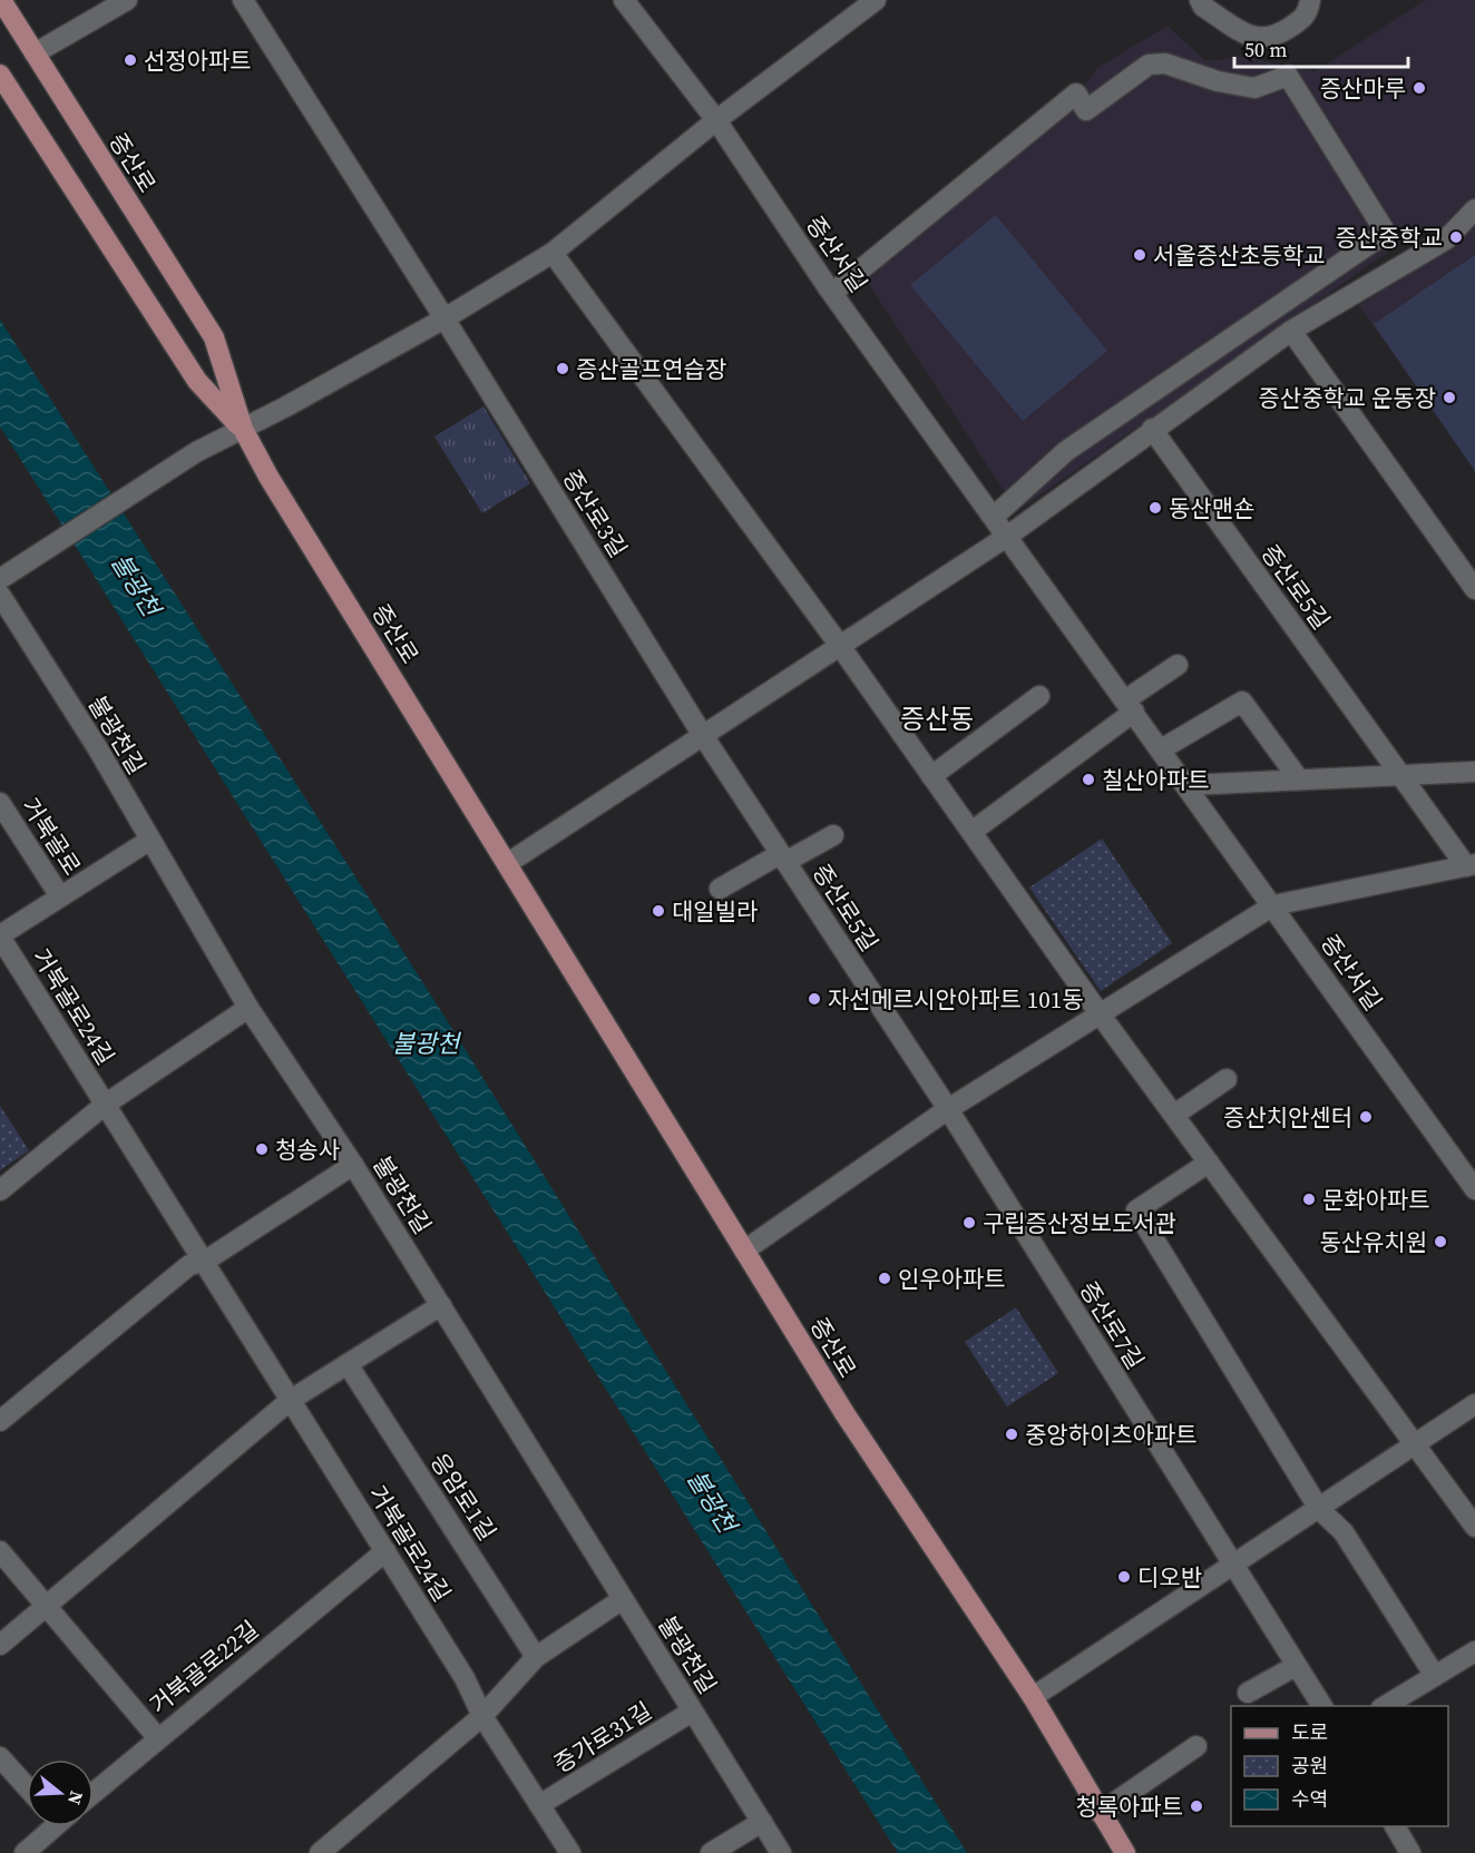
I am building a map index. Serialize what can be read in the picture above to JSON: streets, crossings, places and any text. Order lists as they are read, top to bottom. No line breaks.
{"streets":{"main road":["증산로"],"street":["증산서길","증산로3길","증산로5길","불광천길","거북골로","거북골로24길","증산로7길","응암로1길","거북골로22길","증가로31길"]},"crossings":[["증산로","증산로5길"],["증산서길","증산로5길"],["증산로3길","증산로5길"],["증산로5길","증산로7길"],["불광천길","거북골로24길"],["불광천길","증가로31길"],["거북골로","거북골로24길"],["거북골로24길","거북골로22길"],["거북골로24길","증가로31길"]],"districts":["증산동"],"water":["불광천"],"places":["선정아파트","증산마루","증산중학교","서울증산초등학교","증산골프연습장","증산중학교 운동장","동산맨숀","칠산아파트","대일빌라","자선메르시안아파트 101동","증산치안센터","청송사","문화아파트","구립증산정보도서관","동산유치원","인우아파트","중앙하이츠아파트","디오반","청록아파트"],"legend":["도로","공원","수역"],"scale_bar":"50 m","north":"right"}
